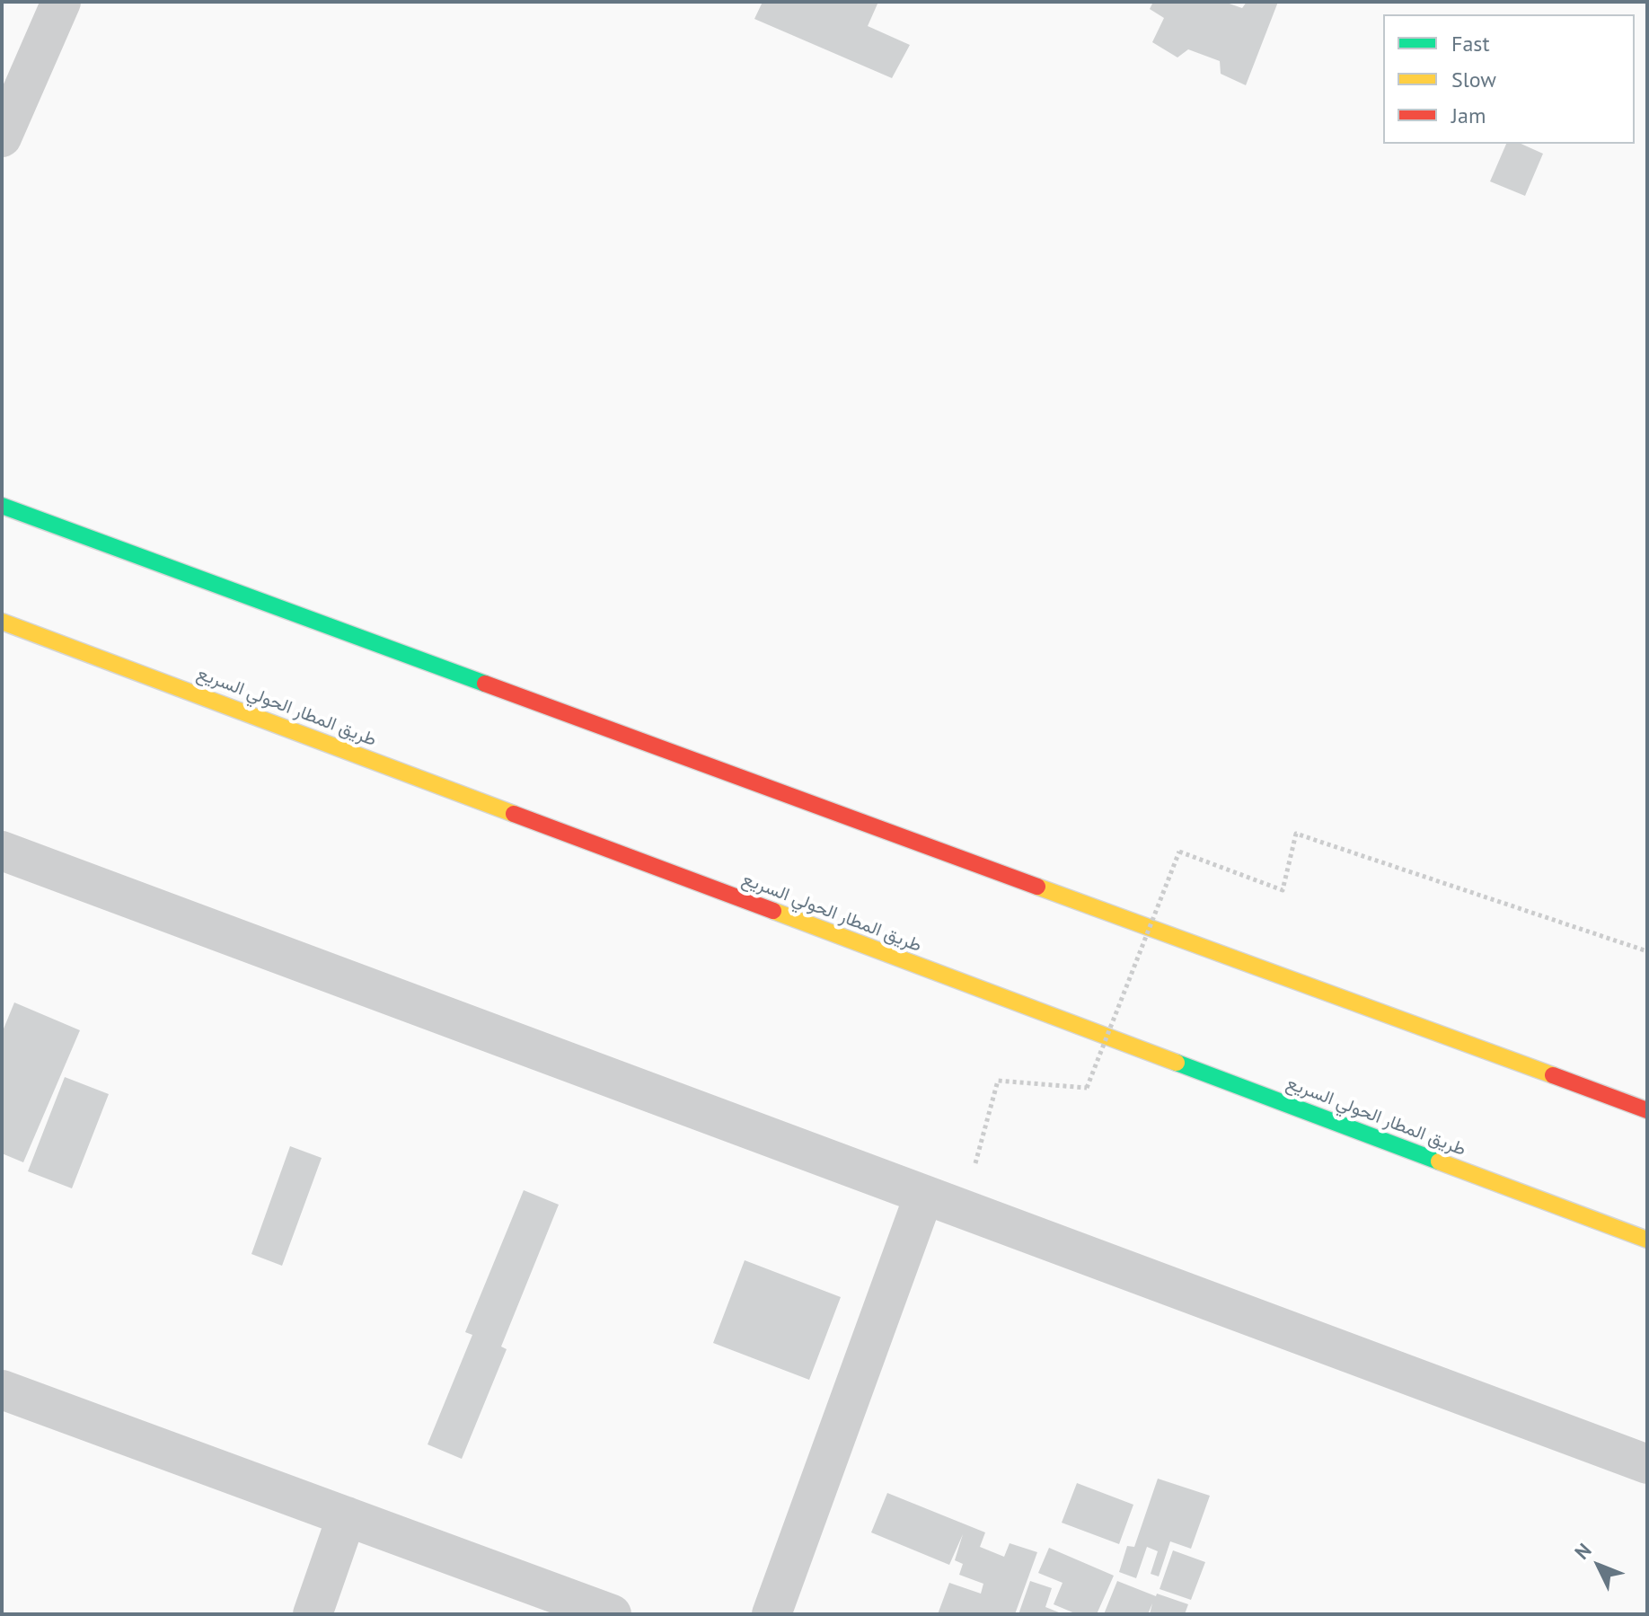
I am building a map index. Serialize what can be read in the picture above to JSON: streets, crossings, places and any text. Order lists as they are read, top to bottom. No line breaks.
{"streets":{"highway":["طريق المطار الحولي السريع"]},"legend":["Fast","Slow","Jam"],"north":"top left"}
